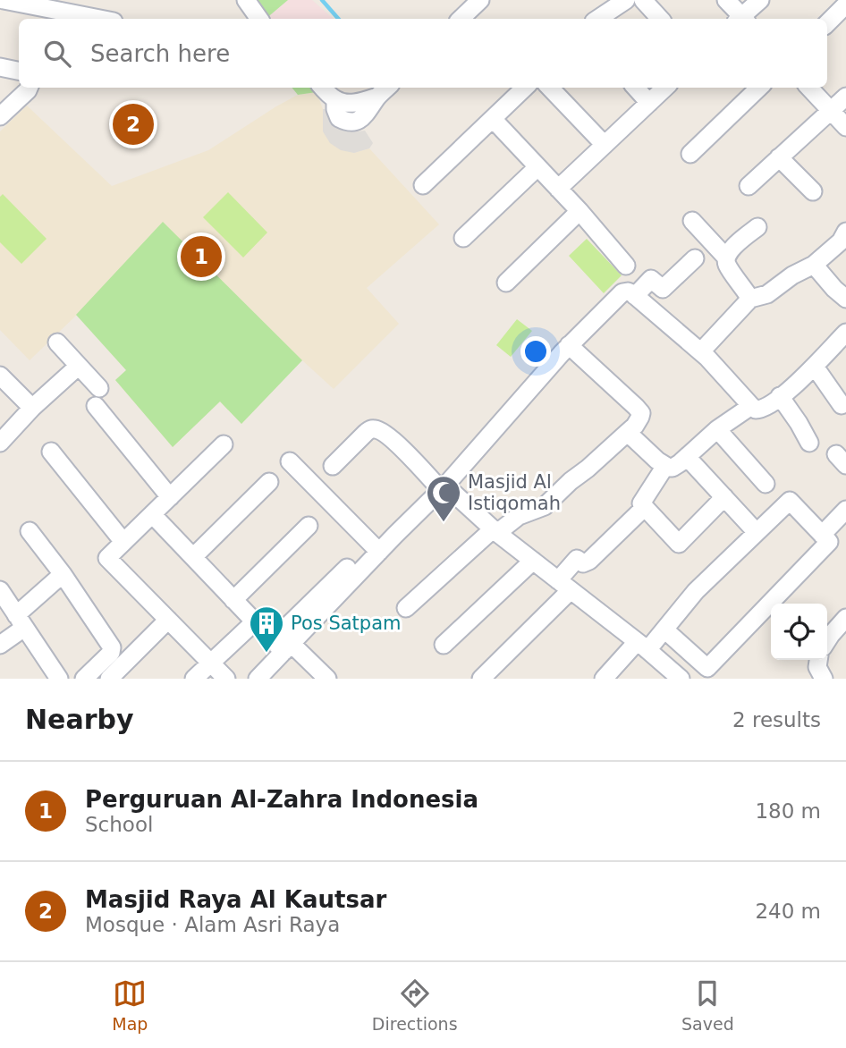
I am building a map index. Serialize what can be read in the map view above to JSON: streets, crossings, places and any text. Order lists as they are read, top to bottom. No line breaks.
{"places":{"mosque":["Masjid Al Istiqomah"],"building":["Pos Satpam"]},"page":{"search":"Search here","pins":["2","1"],"heading":["Nearby","2 results"],"list":[{"mark":"1","name":"Perguruan Al-Zahra Indonesia","note":"School","value":"180 m"},{"mark":"2","name":"Masjid Raya Al Kautsar","note":"Mosque · Alam Asri Raya","value":"240 m"}],"nav":["Map","Directions","Saved"]}}
